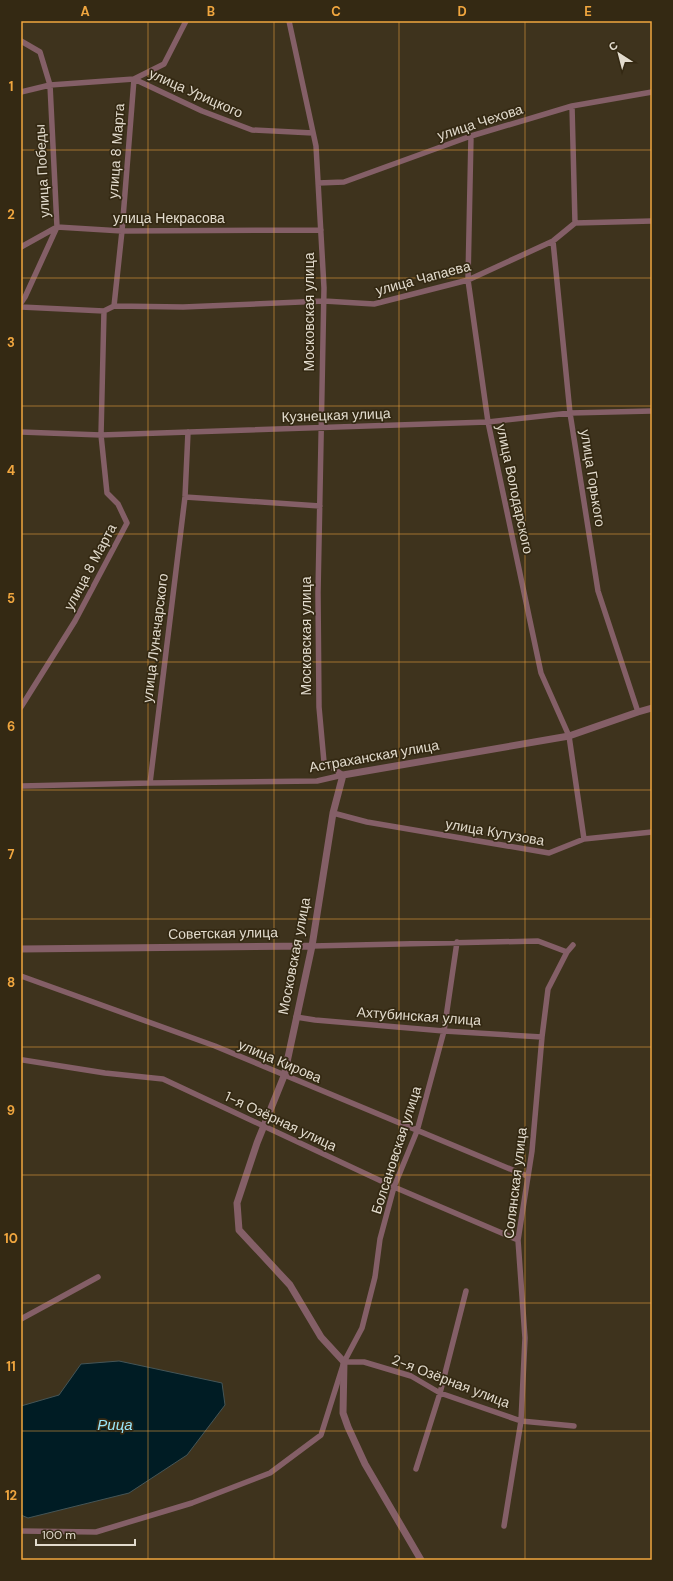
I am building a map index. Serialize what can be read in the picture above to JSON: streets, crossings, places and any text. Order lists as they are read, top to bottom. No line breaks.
{"streets":{"street":["улица Урицкого","улица Чехова","улица 8 Марта","улица Победы","улица Некрасова","улица Чапаева","Московская улица","Кузнецкая улица","улица Горького","улица Володарского","улица Луначарского","Астраханская улица","улица Кутузова","Советская улица","Ахтубинская улица","улица Кирова","1-я Озёрная улица","Болсановская улица","Солянская улица","2-я Озёрная улица"]},"crossings":[["улица Урицкого","улица 8 Марта"],["улица Урицкого","улица Победы"],["улица Урицкого","Московская улица"],["улица Чехова","Московская улица"],["улица Чехова","улица Володарского"],["улица 8 Марта","улица Некрасова"],["улица 8 Марта","улица Чапаева"],["улица 8 Марта","Кузнецкая улица"],["улица Победы","улица Некрасова"],["улица Некрасова","Московская улица"],["улица Чапаева","Московская улица"],["улица Чапаева","улица Горького"],["улица Чапаева","улица Володарского"],["Московская улица","Кузнецкая улица"],["Московская улица","Астраханская улица"],["Московская улица","улица Кутузова"],["Московская улица","Советская улица"],["Московская улица","Ахтубинская улица"],["Московская улица","улица Кирова"],["Московская улица","1-я Озёрная улица"],["Московская улица","Болсановская улица"],["Московская улица","2-я Озёрная улица"],["Кузнецкая улица","улица Горького"],["Кузнецкая улица","улица Володарского"],["Кузнецкая улица","улица Луначарского"],["улица Горького","Астраханская улица"],["улица Володарского","Астраханская улица"],["улица Володарского","улица Кутузова"],["улица Луначарского","Астраханская улица"],["Советская улица","Болсановская улица"],["Советская улица","Солянская улица"],["Ахтубинская улица","Болсановская улица"],["Ахтубинская улица","Солянская улица"],["улица Кирова","Болсановская улица"],["улица Кирова","Солянская улица"],["1-я Озёрная улица","Болсановская улица"],["1-я Озёрная улица","Солянская улица"],["Болсановская улица","2-я Озёрная улица"],["Солянская улица","2-я Озёрная улица"]],"water":["Рица"],"scale_bar":"100 m","north":"top left","grid":{"columns":["A","B","C","D","E"],"rows":["1","2","3","4","5","6","7","8","9","10","11","12"]}}
